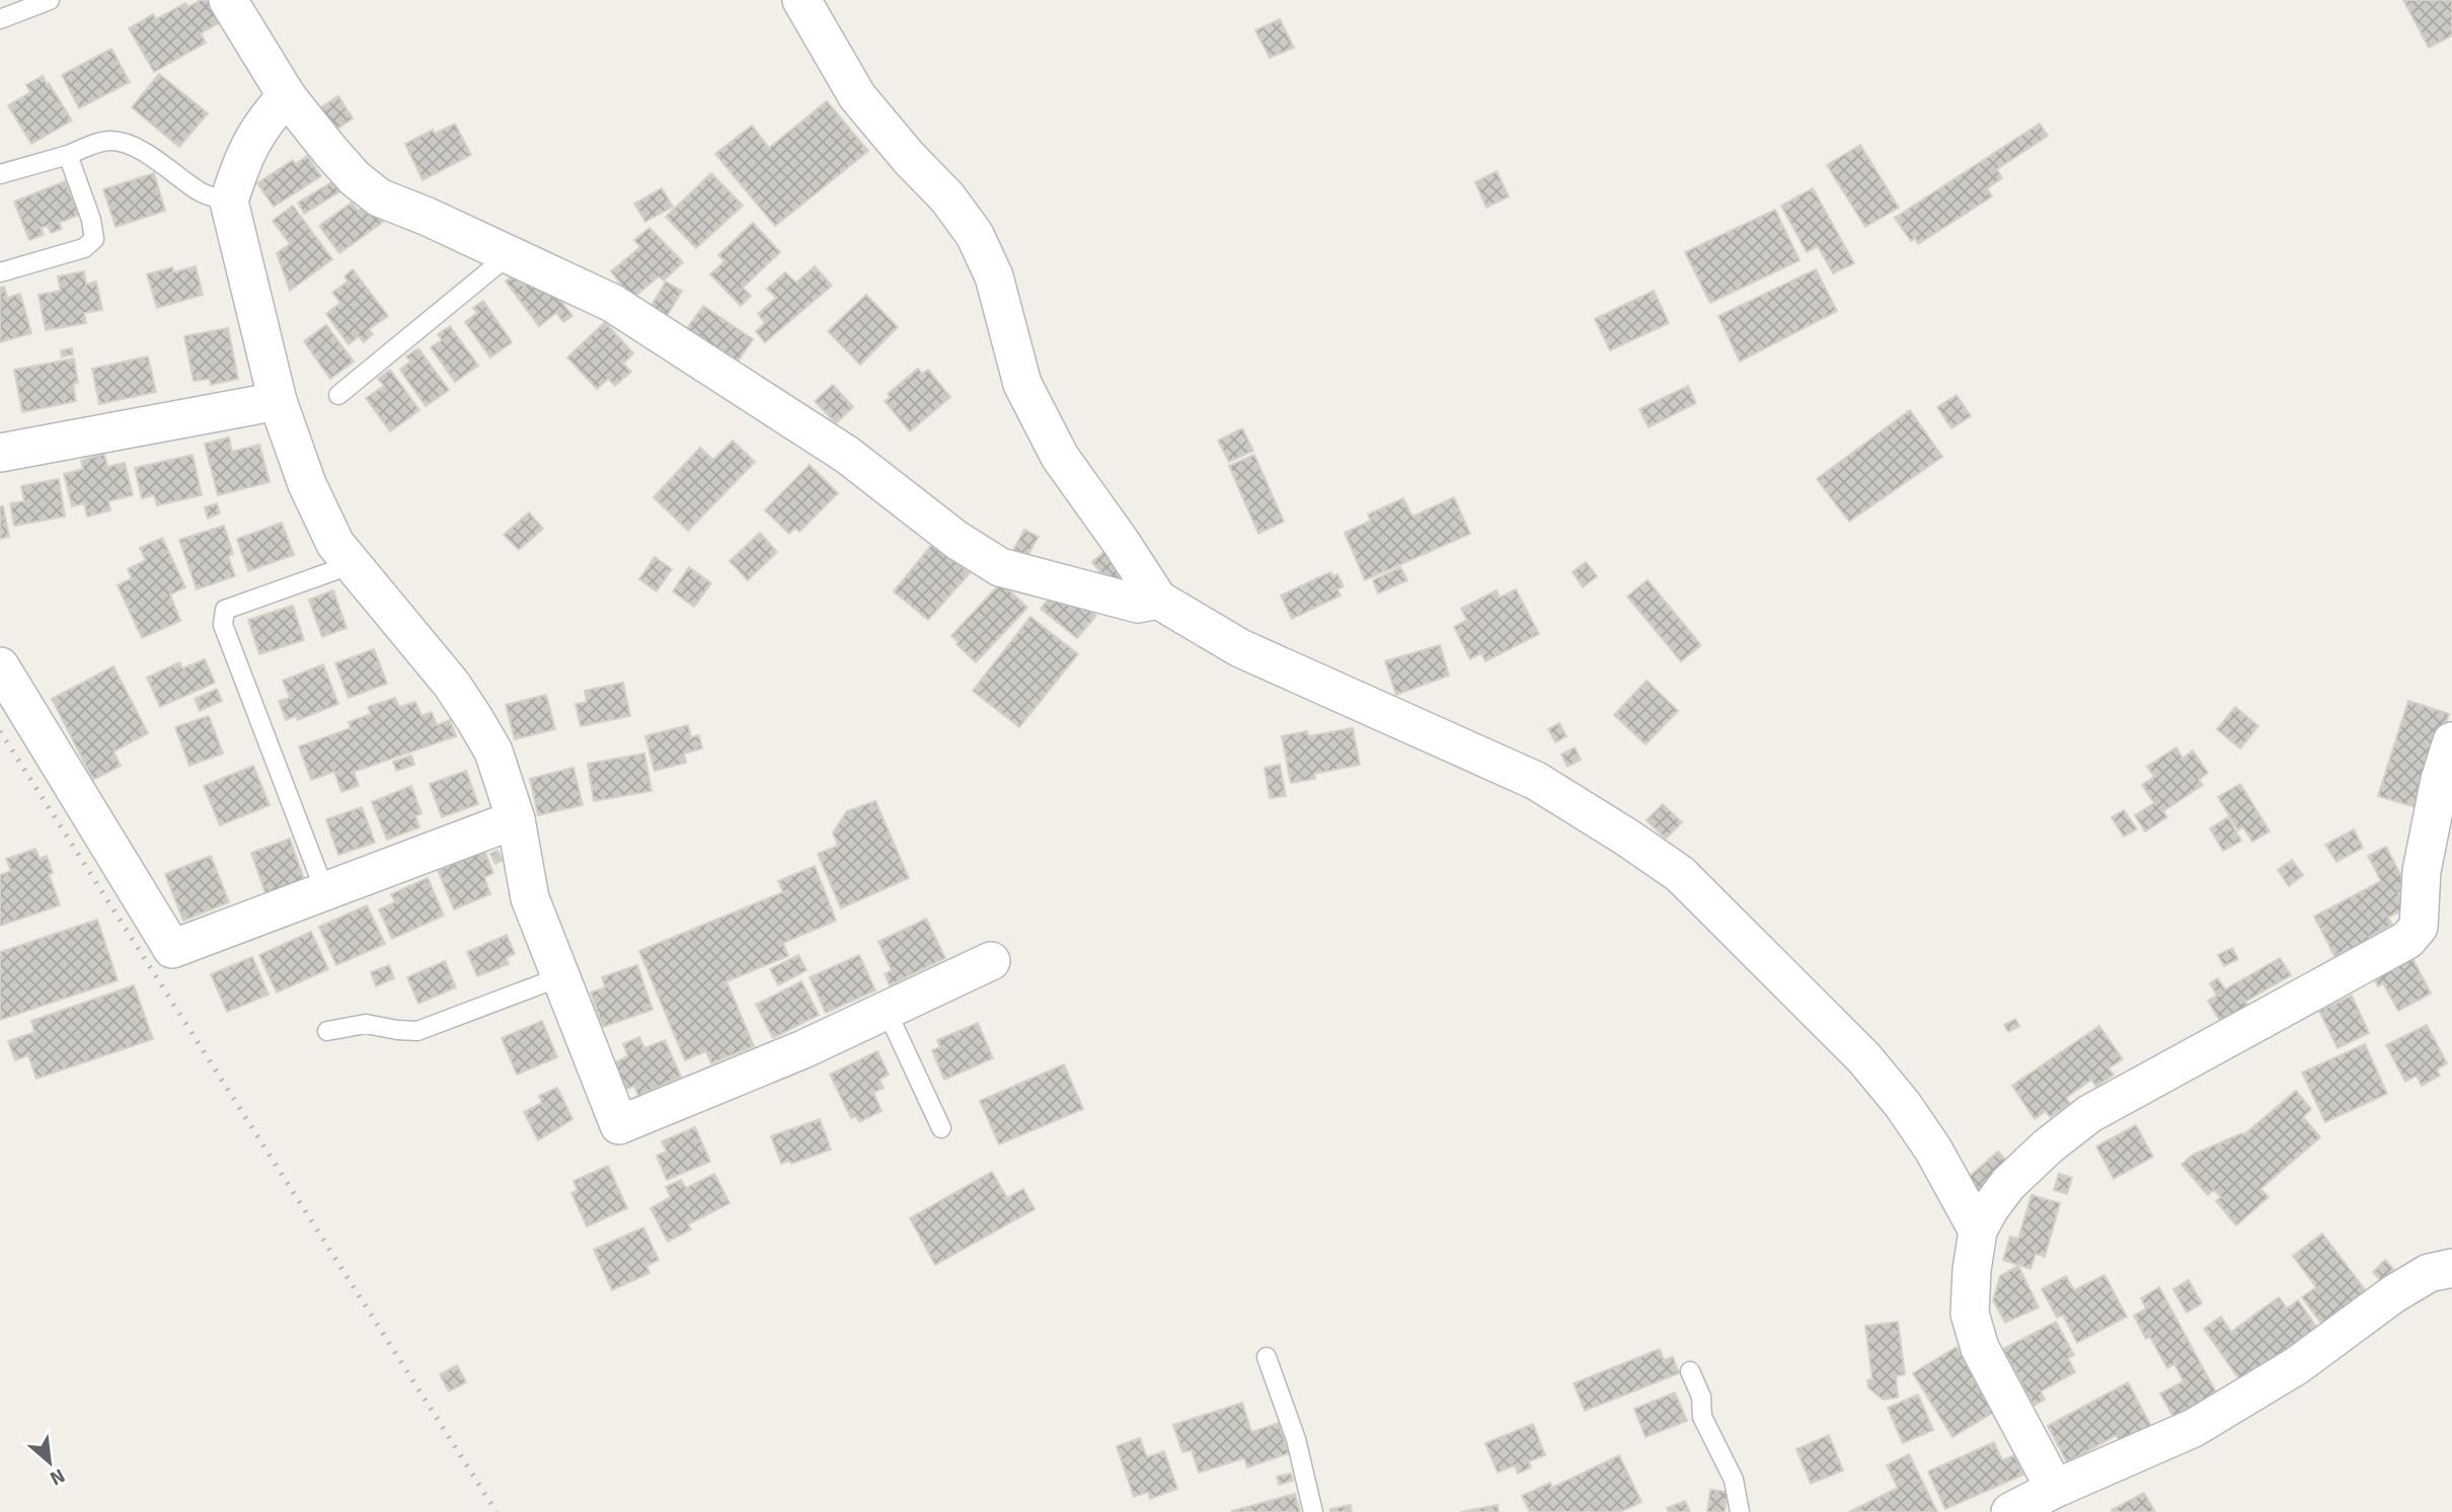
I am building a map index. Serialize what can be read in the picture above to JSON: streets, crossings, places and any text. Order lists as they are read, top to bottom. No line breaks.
{"north":"bottom right"}
